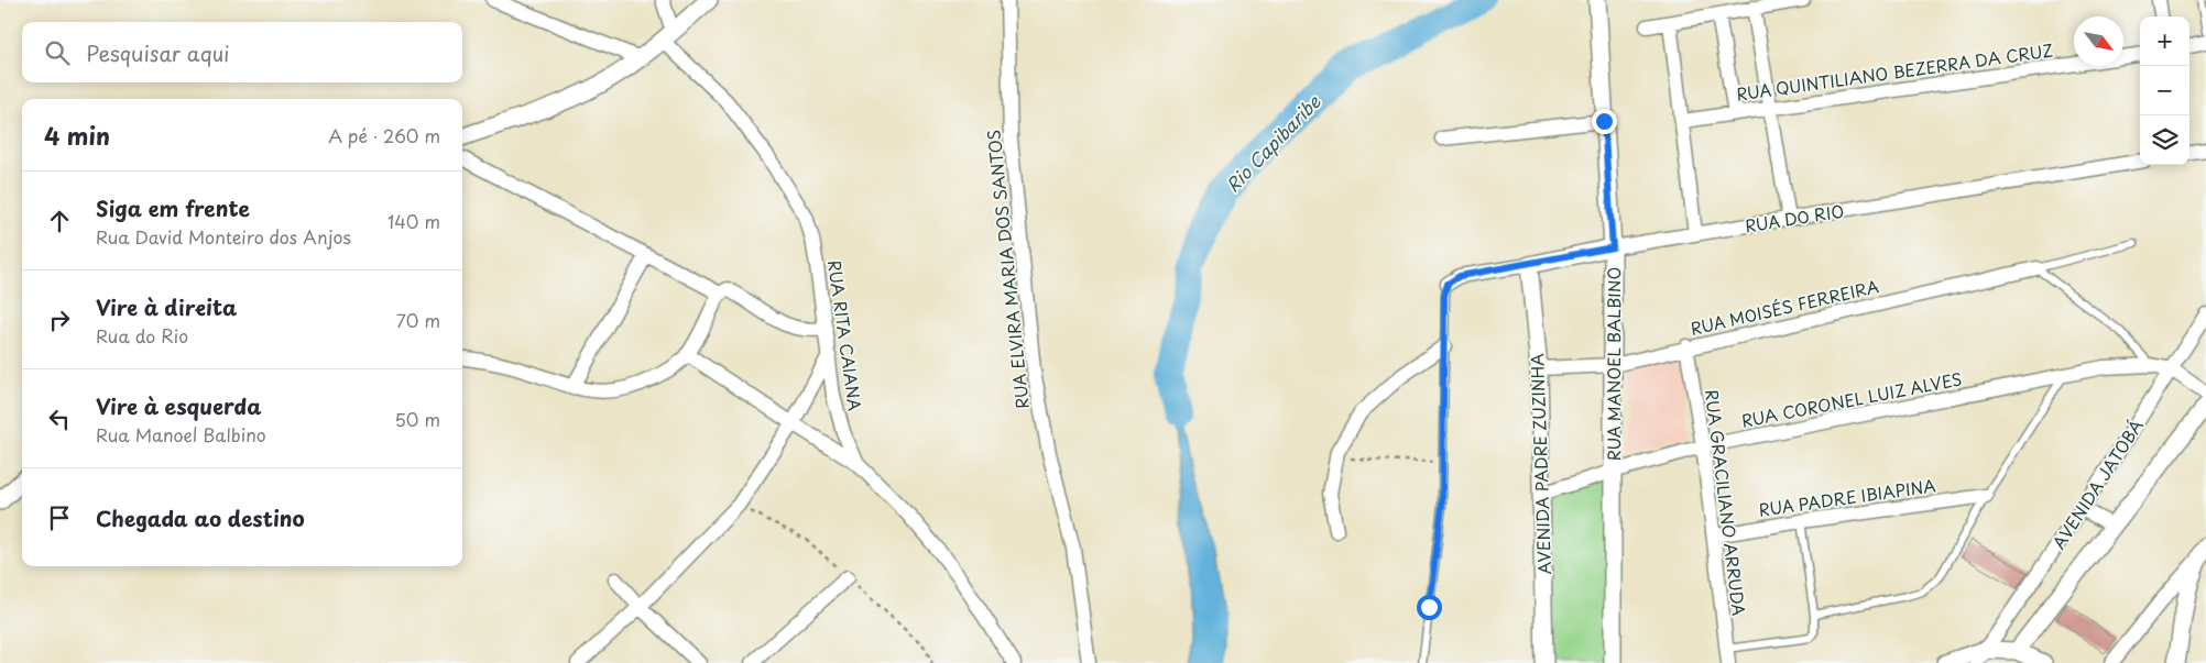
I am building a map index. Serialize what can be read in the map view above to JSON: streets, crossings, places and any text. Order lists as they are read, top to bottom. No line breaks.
{"streets":{"street":["RUA QUINTILIANO BEZERRA DA CRUZ","RUA DO RIO","RUA ELVIRA MARIA DOS SANTOS","RUA MOISÉS FERREIRA","RUA RITA CAIANA","RUA MANOEL BALBINO","RUA CORONEL LUIZ ALVES","AVENIDA PADRE ZUZINHA","AVENIDA JATOBÁ","RUA PADRE IBIAPINA","RUA GRACILIANO ARRUDA"]},"crossings":[["RUA DO RIO","RUA MANOEL BALBINO"],["RUA DO RIO","AVENIDA PADRE ZUZINHA"],["RUA MOISÉS FERREIRA","RUA MANOEL BALBINO"],["RUA MOISÉS FERREIRA","AVENIDA PADRE ZUZINHA"],["RUA MOISÉS FERREIRA","RUA GRACILIANO ARRUDA"],["RUA MANOEL BALBINO","RUA CORONEL LUIZ ALVES"],["RUA CORONEL LUIZ ALVES","AVENIDA PADRE ZUZINHA"],["RUA CORONEL LUIZ ALVES","AVENIDA JATOBÁ"],["RUA CORONEL LUIZ ALVES","RUA GRACILIANO ARRUDA"],["RUA PADRE IBIAPINA","RUA GRACILIANO ARRUDA"]],"water":["Rio Capibaribe"],"north":"bottom right","page":{"map_buttons":["+","−"],"search":"Pesquisar aqui","heading":["4 min","A pé · 260 m"],"list":[["Siga em frente","Rua David Monteiro dos Anjos","140 m"],["Vire à direita","Rua do Rio","70 m"],["Vire à esquerda","Rua Manoel Balbino","50 m"],"Chegada ao destino"]}}
